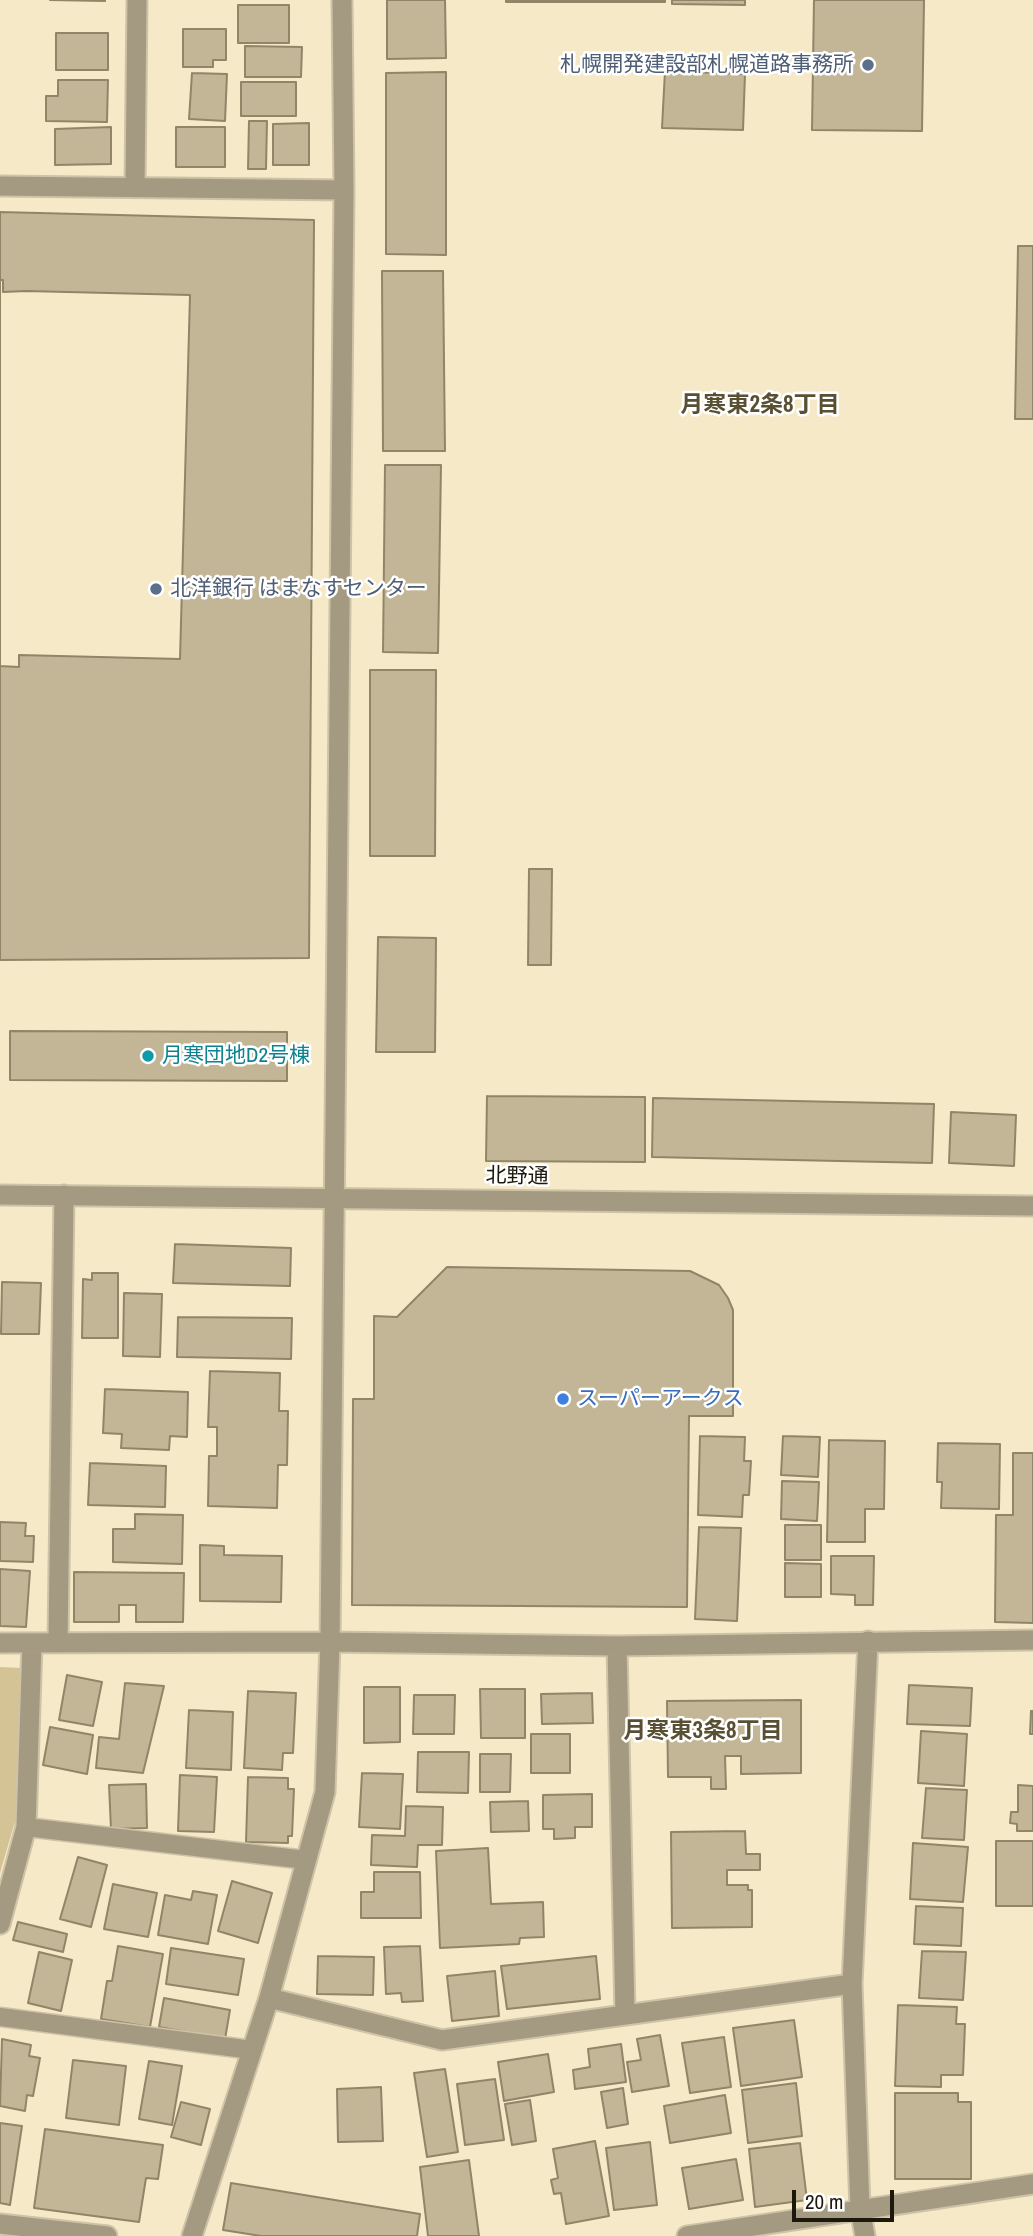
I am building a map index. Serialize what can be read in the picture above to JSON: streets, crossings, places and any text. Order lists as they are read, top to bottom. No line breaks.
{"streets":{"street":["北野通"]},"districts":["月寒東2条8丁目","月寒東3条8丁目"],"places":["札幌開発建設部札幌道路事務所","北洋銀行 はまなすセンター","月寒団地D2号棟","スーパーアークス"],"scale_bar":"20 m"}
